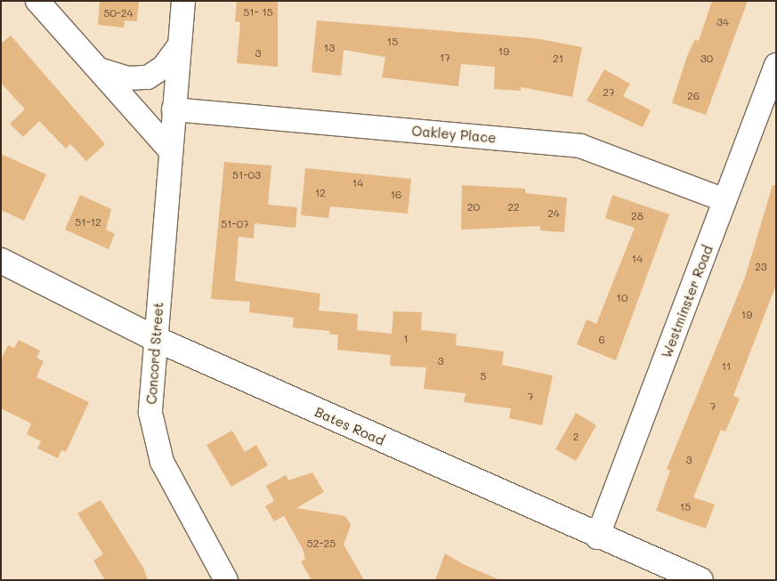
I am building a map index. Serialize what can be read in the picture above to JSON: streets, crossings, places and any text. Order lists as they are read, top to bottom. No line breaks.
{"streets":{"street":["Oakley Place","Westminster Road","Concord Street","Bates Road"]},"crossings":[["Oakley Place","Westminster Road"],["Oakley Place","Concord Street"],["Westminster Road","Bates Road"],["Concord Street","Bates Road"]],"house_numbers":["51- 15","50-24","34","15","13","19","3","17","21","30","27","26","51-03","14","12","16","20","22","24","28","51-12","51-07","14","23","10","19","1","6","3","11","5","7","7","2","3","15","52-25"]}
